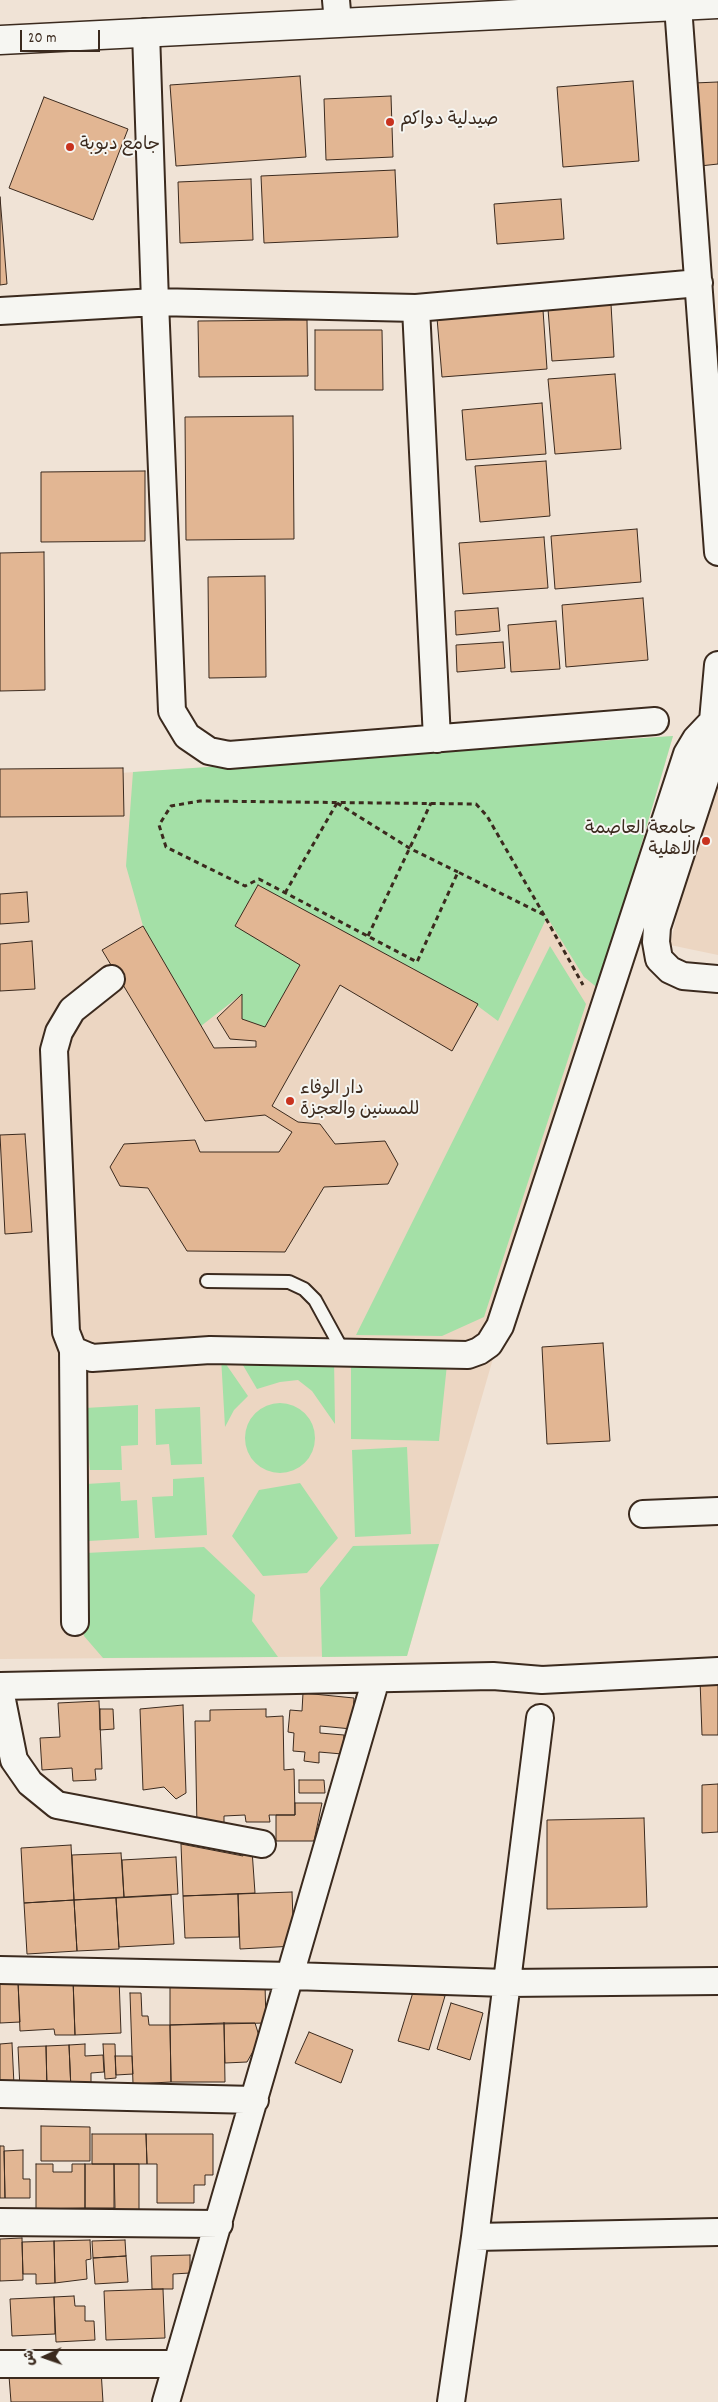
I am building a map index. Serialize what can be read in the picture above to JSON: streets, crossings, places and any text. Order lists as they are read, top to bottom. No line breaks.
{"places":["صيدلية دواكم","جامع دبوبة","جامعة العاصمة الاهلية","دار الوفاء للمسنين والعجزة"],"scale_bar":"20 m","north":"left"}
